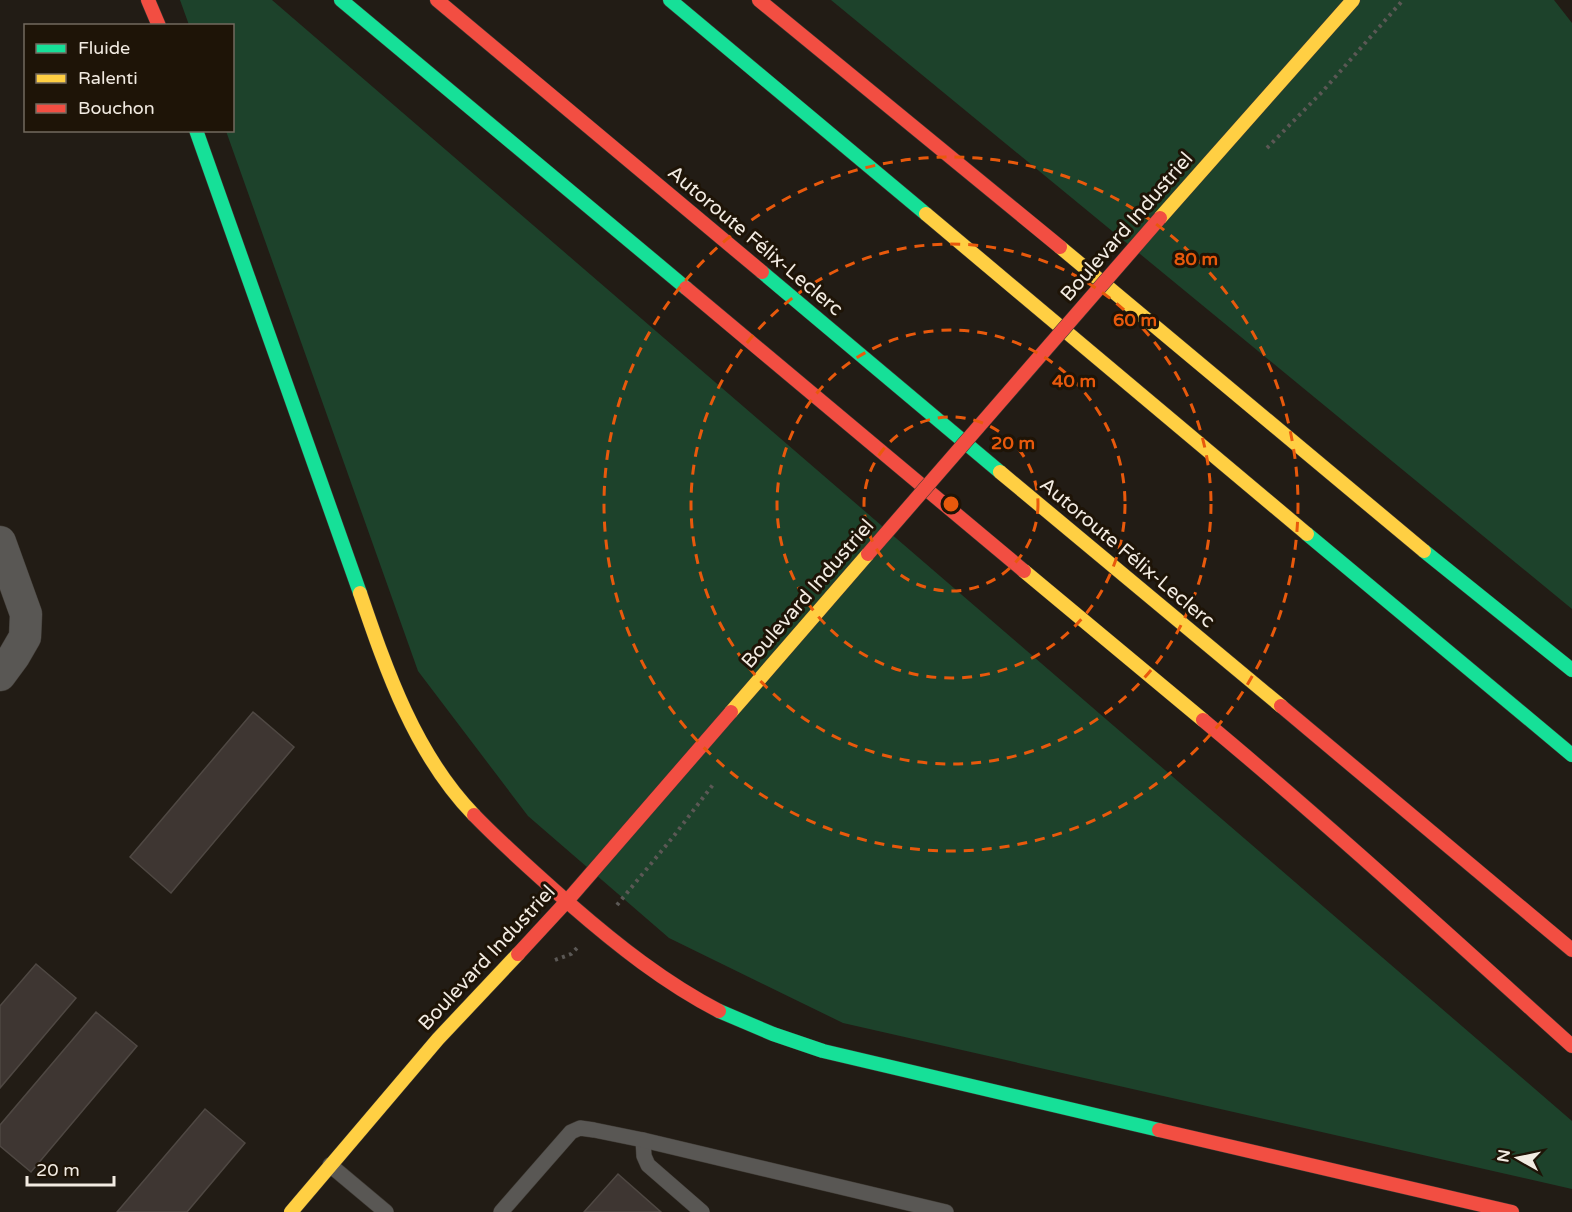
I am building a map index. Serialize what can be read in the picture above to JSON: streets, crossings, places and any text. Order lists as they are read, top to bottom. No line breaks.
{"streets":{"main road":["Boulevard Industriel","Autoroute Félix-Leclerc"]},"legend":["Fluide","Ralenti","Bouchon"],"scale_bar":"20 m","north":"left","rings":["80 m","60 m","40 m","20 m"]}
